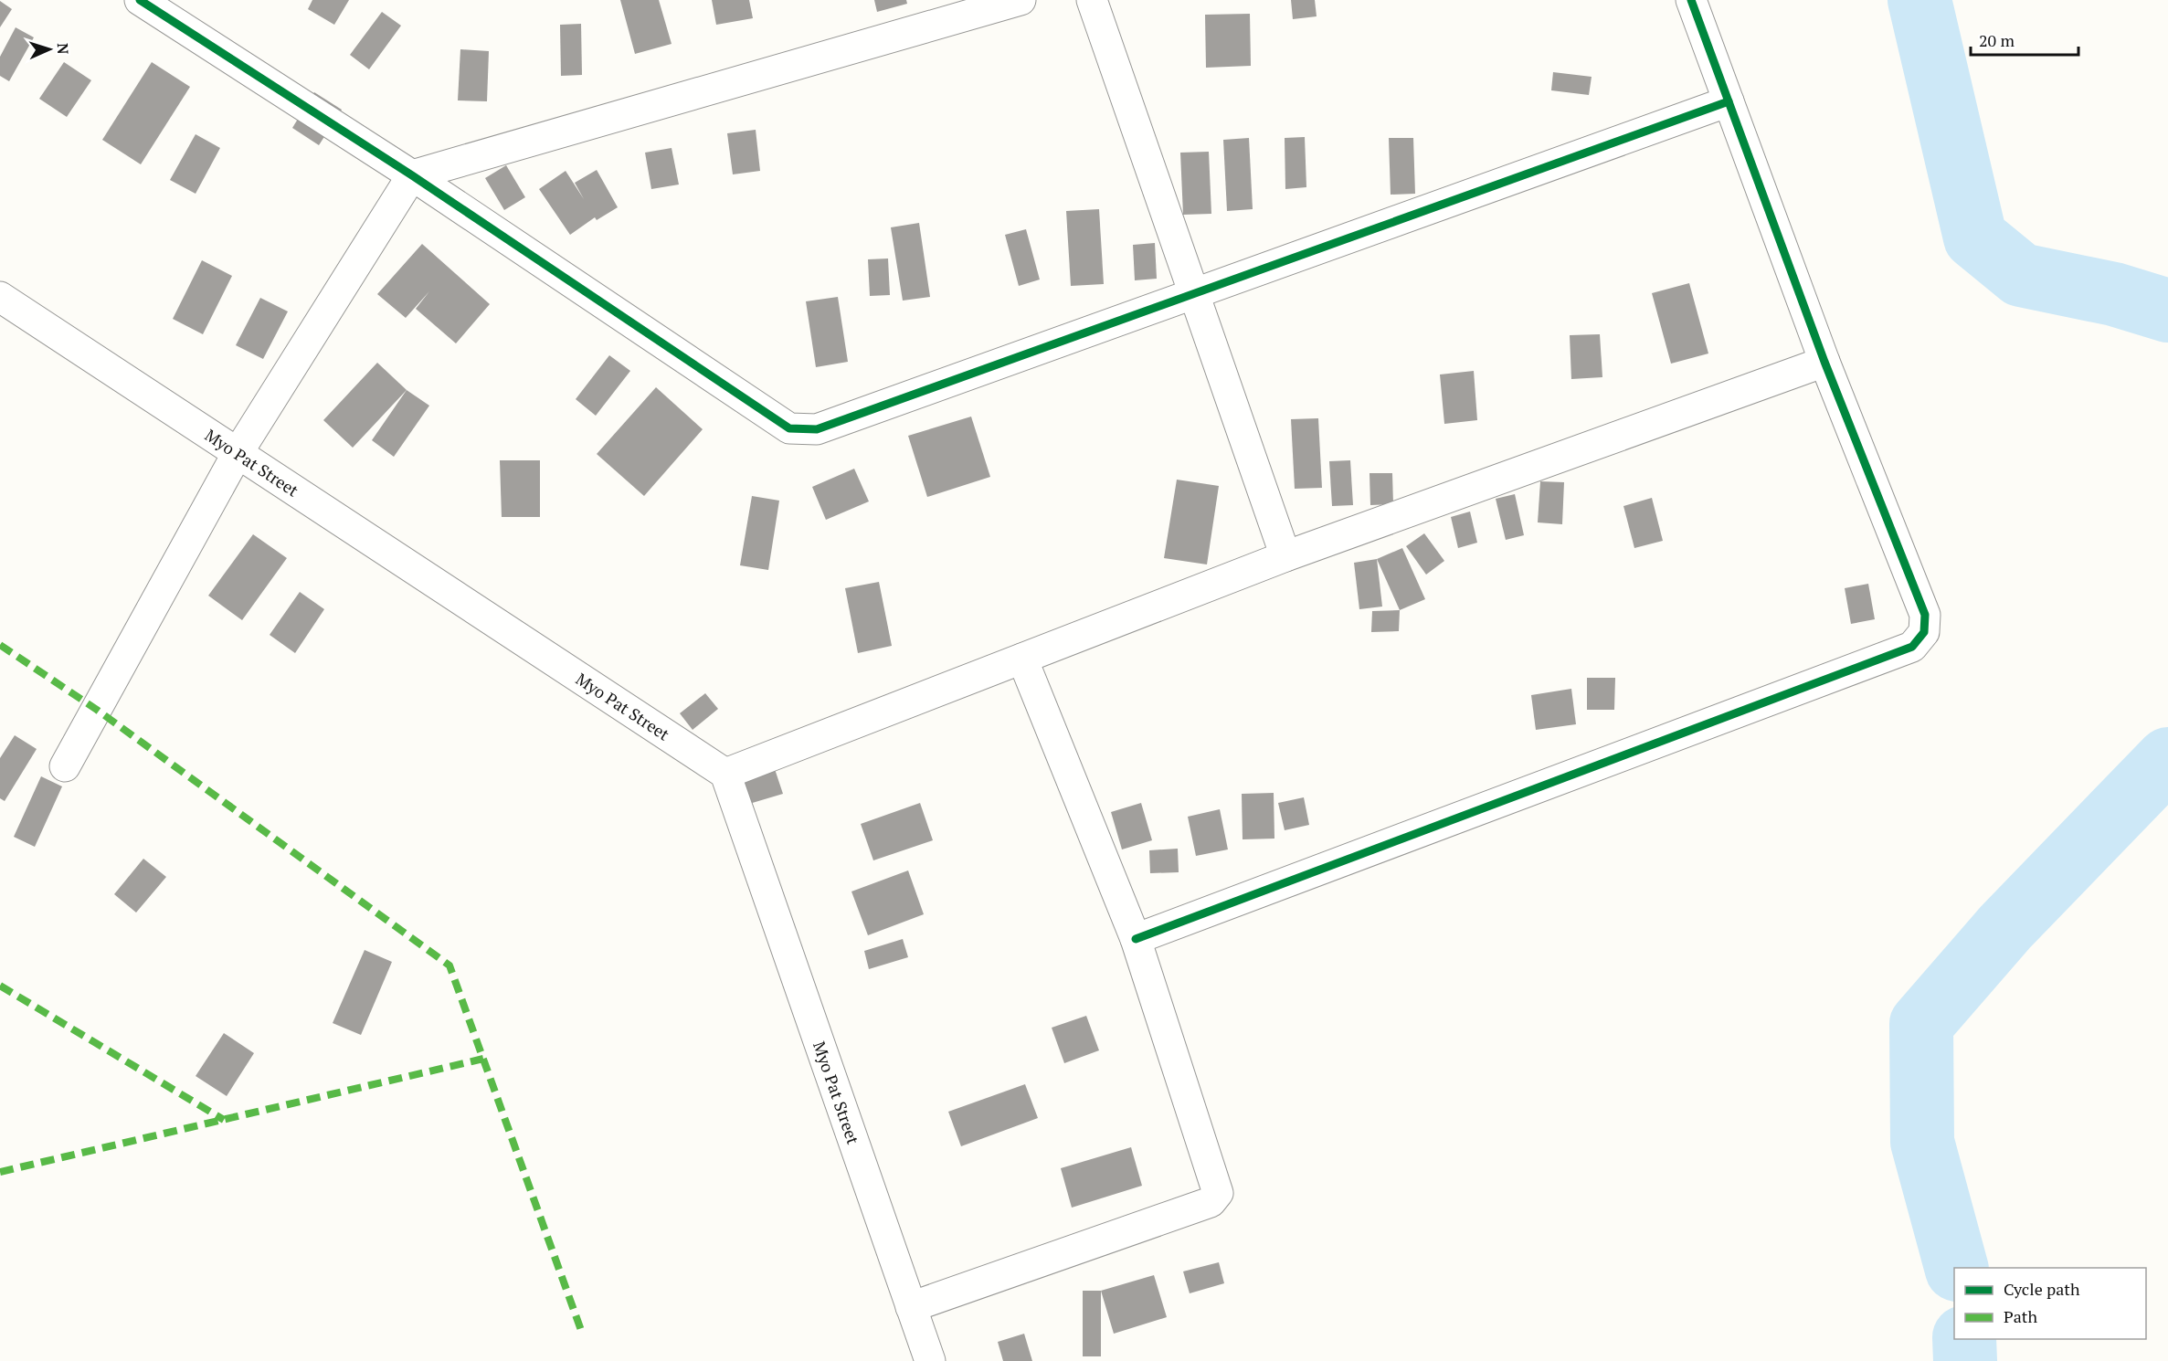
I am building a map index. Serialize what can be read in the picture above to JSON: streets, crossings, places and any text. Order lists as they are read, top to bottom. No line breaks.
{"streets":{"street":["Myo Pat Street"]},"legend":["Cycle path","Path"],"scale_bar":"20 m","north":"right"}
